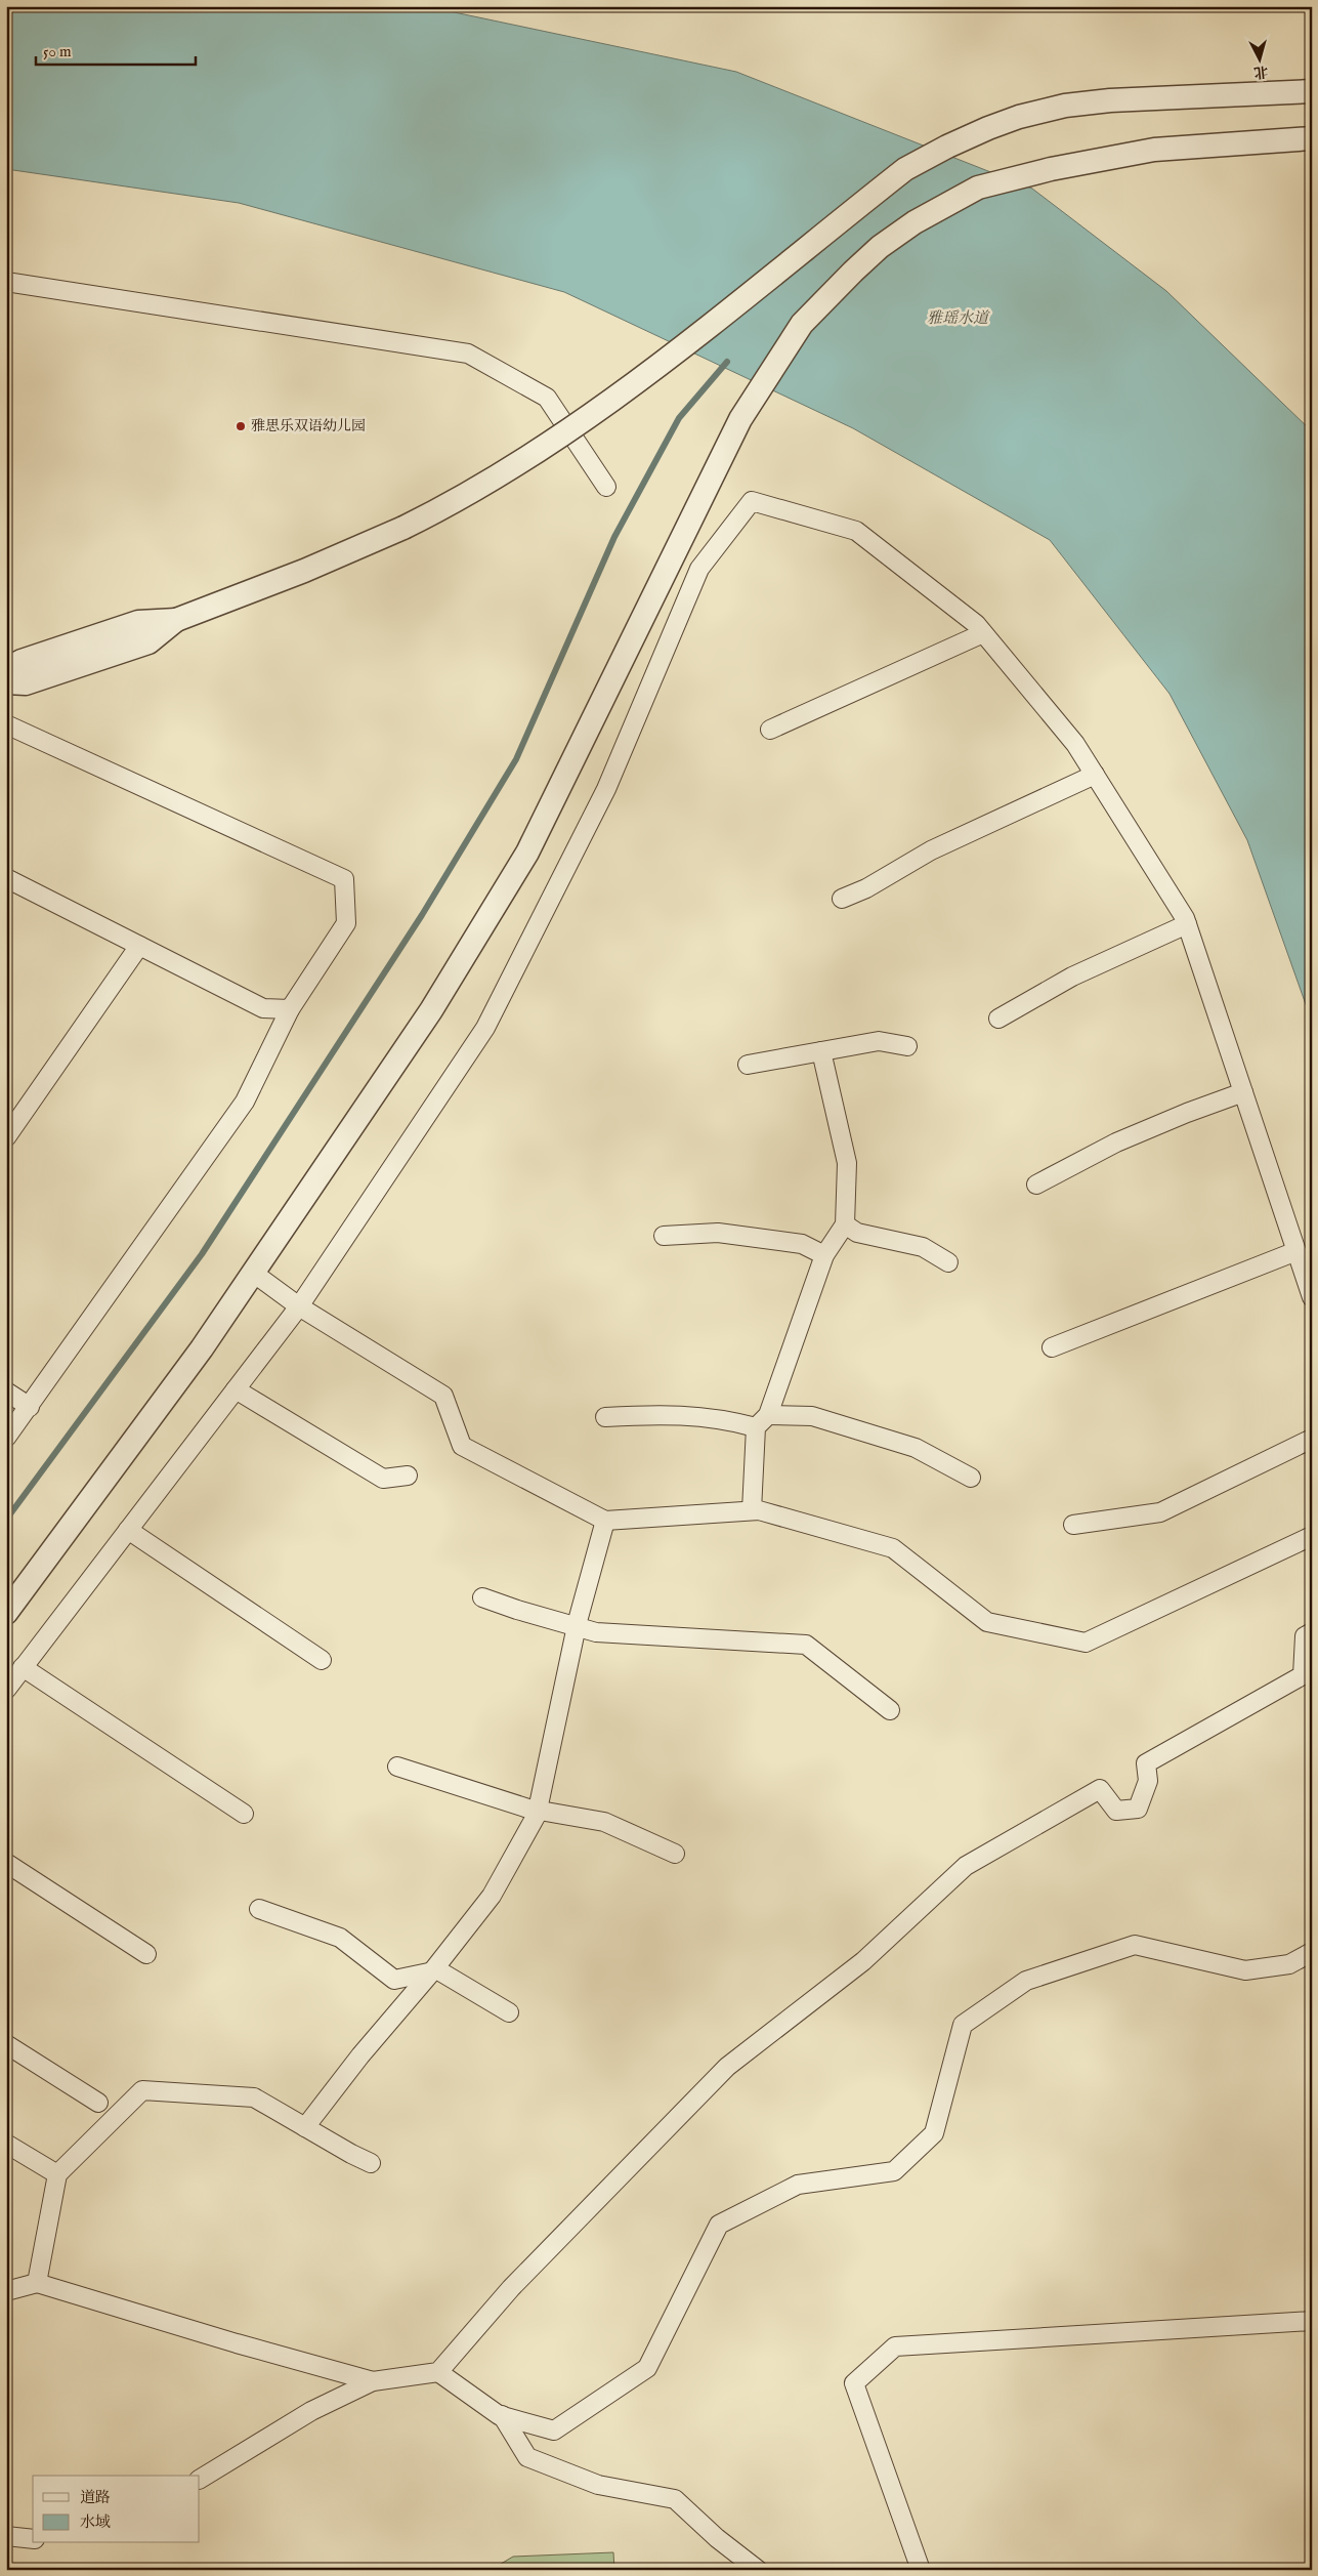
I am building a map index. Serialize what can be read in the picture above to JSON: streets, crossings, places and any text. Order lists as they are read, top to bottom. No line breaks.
{"water":["雅瑶水道"],"places":["雅思乐双语幼儿园"],"legend":["道路","水域"],"scale_bar":"50 m","north":"bottom"}
